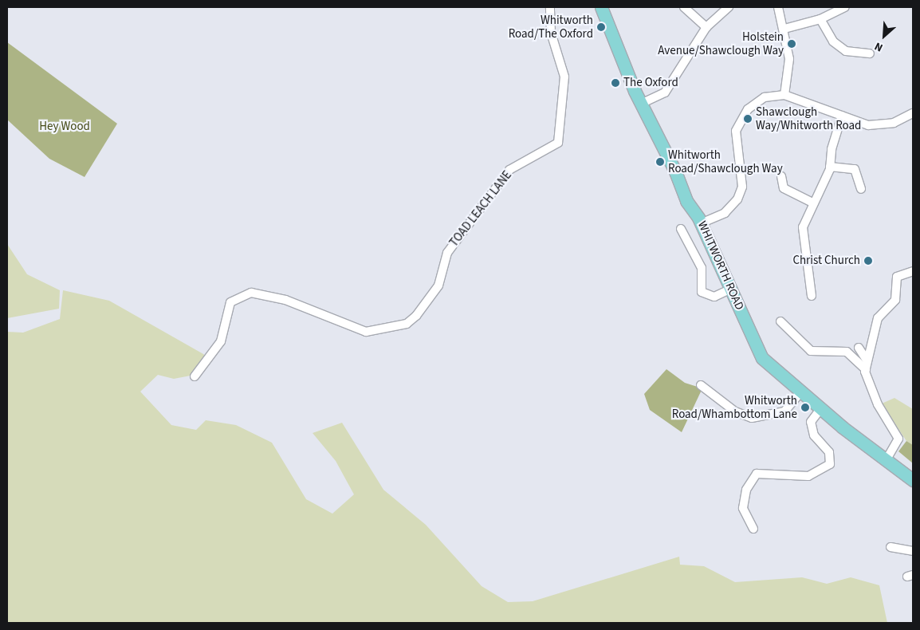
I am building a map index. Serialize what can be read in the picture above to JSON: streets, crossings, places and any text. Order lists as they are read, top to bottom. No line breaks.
{"streets":{"main road":["WHITWORTH ROAD"],"street":["TOAD LEACH LANE"]},"parks":["Hey Wood"],"places":["Whitworth Road/The Oxford","Holstein Avenue/Shawclough Way","The Oxford","Shawclough Way/Whitworth Road","Whitworth Road/Shawclough Way","Christ Church","Whitworth Road/Whambottom Lane"],"north":"bottom left"}
